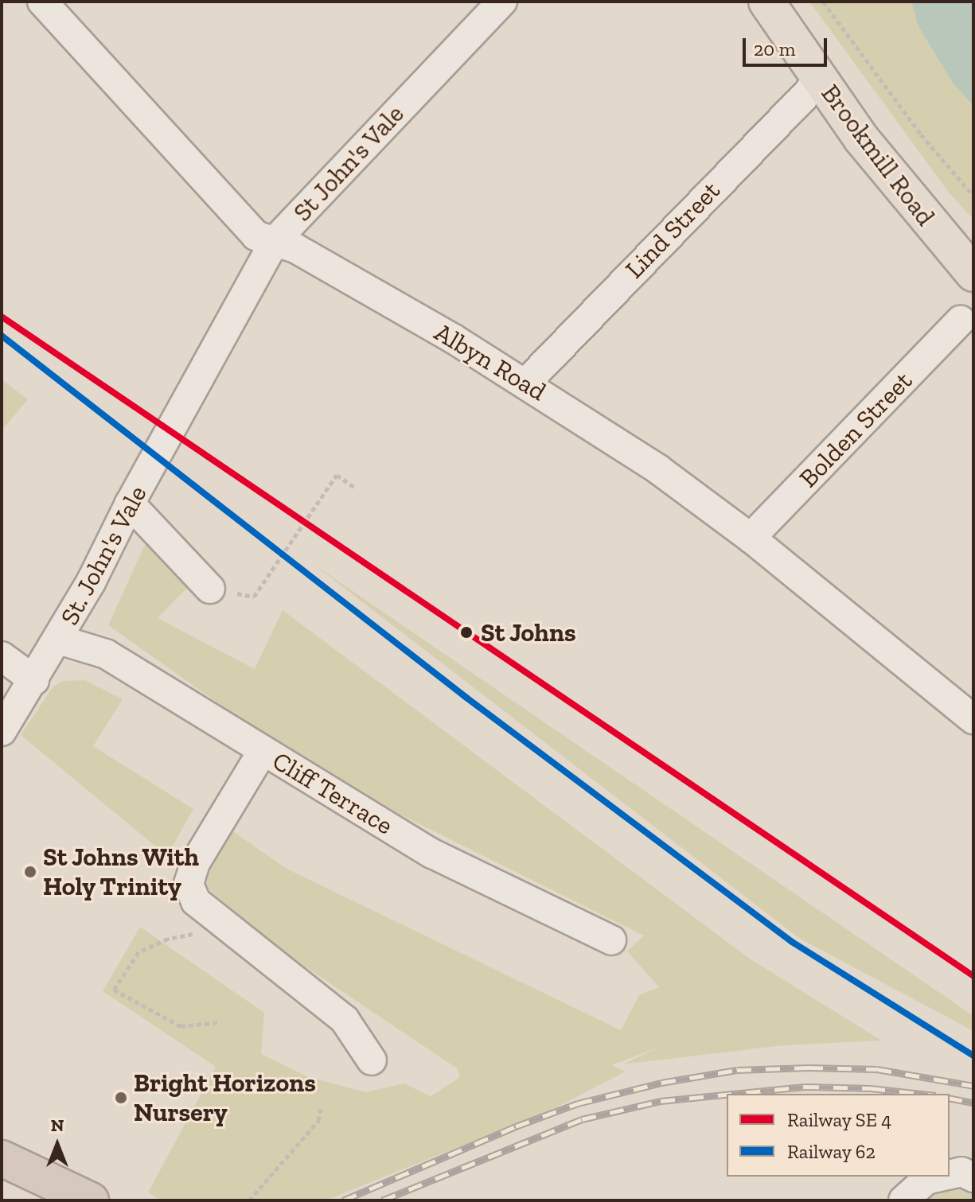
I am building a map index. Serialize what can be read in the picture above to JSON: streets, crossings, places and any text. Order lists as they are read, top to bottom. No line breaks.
{"streets":{"main road":["Brookmill Road"],"street":["St John's Vale","Lind Street","Albyn Road","Bolden Street","St. John's Vale","Cliff Terrace"]},"crossings":[["Brookmill Road","Lind Street"],["St John's Vale","Albyn Road"],["St John's Vale","St. John's Vale"],["Lind Street","Albyn Road"],["Albyn Road","Bolden Street"],["St. John's Vale","Cliff Terrace"]],"places":["St Johns","St Johns With Holy Trinity","Bright Horizons Nursery"],"lines":["rail line 62"],"legend":["Railway SE 4","Railway 62"],"scale_bar":"20 m","north":"top"}
